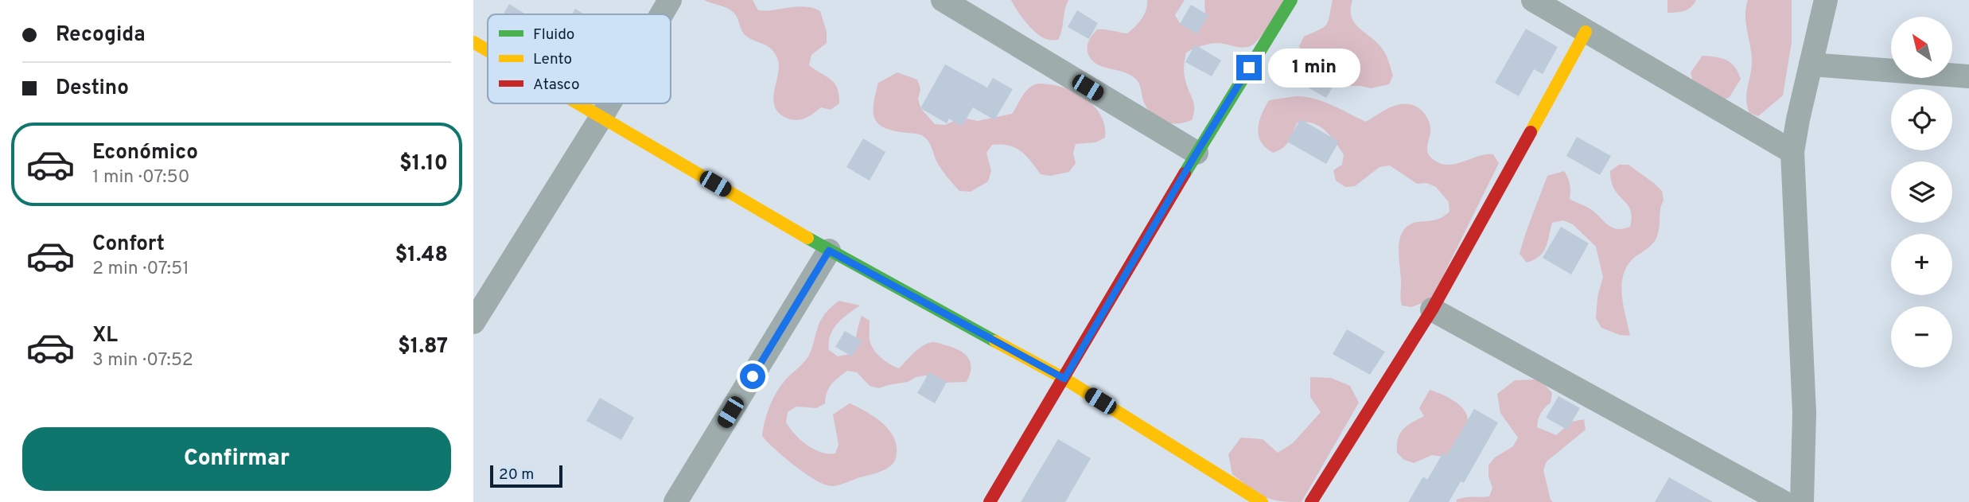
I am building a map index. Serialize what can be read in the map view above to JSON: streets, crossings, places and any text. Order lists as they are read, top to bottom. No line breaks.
{"legend":["Fluido","Lento","Atasco"],"scale_bar":"20 m","north":"top left","page":{"banner":["Recogida","Destino"],"map_buttons":["+","−"],"bubble":"1 min","list":[{"name":"Económico","note":"1 min · 07:50","value":"$1.10"},{"name":"Confort","note":"2 min · 07:51","value":"$1.48"},{"name":"XL","note":"3 min · 07:52","value":"$1.87"}],"buttons":"Confirmar","scale":"20 m"}}
